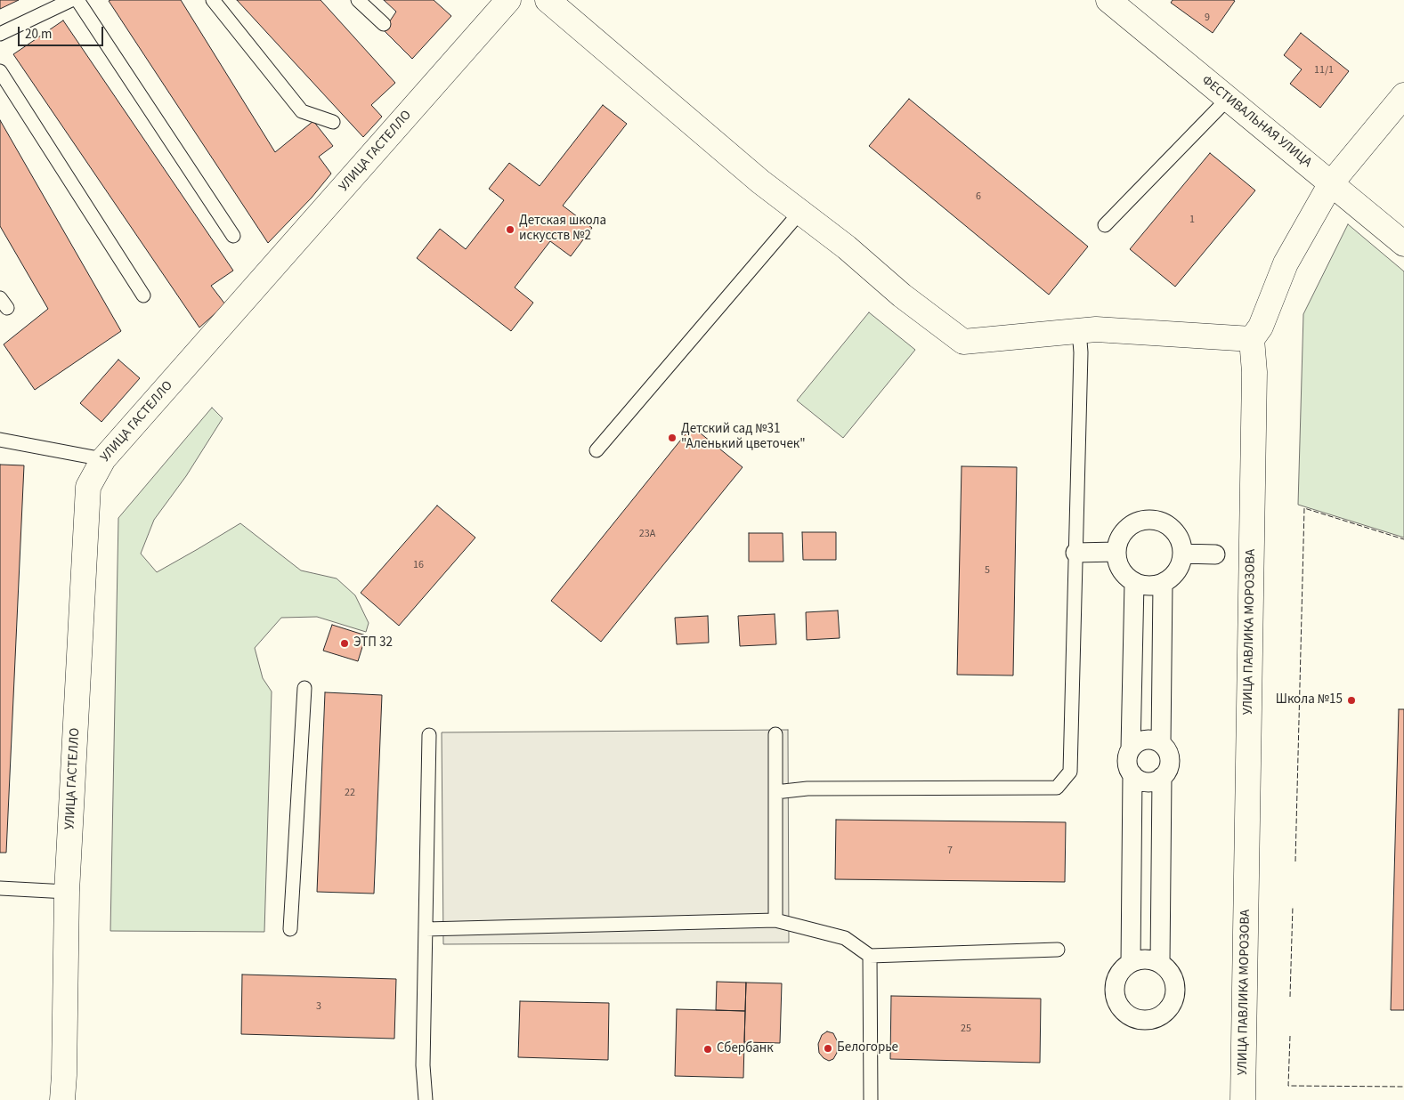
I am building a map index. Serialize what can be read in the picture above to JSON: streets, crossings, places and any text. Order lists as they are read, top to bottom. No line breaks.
{"streets":{"street":["ФЕСТИВАЛЬНАЯ УЛИЦА","УЛИЦА ГАСТЕЛЛО","УЛИЦА ПАВЛИКА МОРОЗОВА"]},"places":["Детская школа искусств №2","Детский сад №31 \"Аленький цветочек\"","ЭТП 32","Школа №15","Белогорье","Сбербанк"],"house_numbers":["9","11/1","6","1","23А","16","5","22","7","3","25"],"scale_bar":"20 m"}
